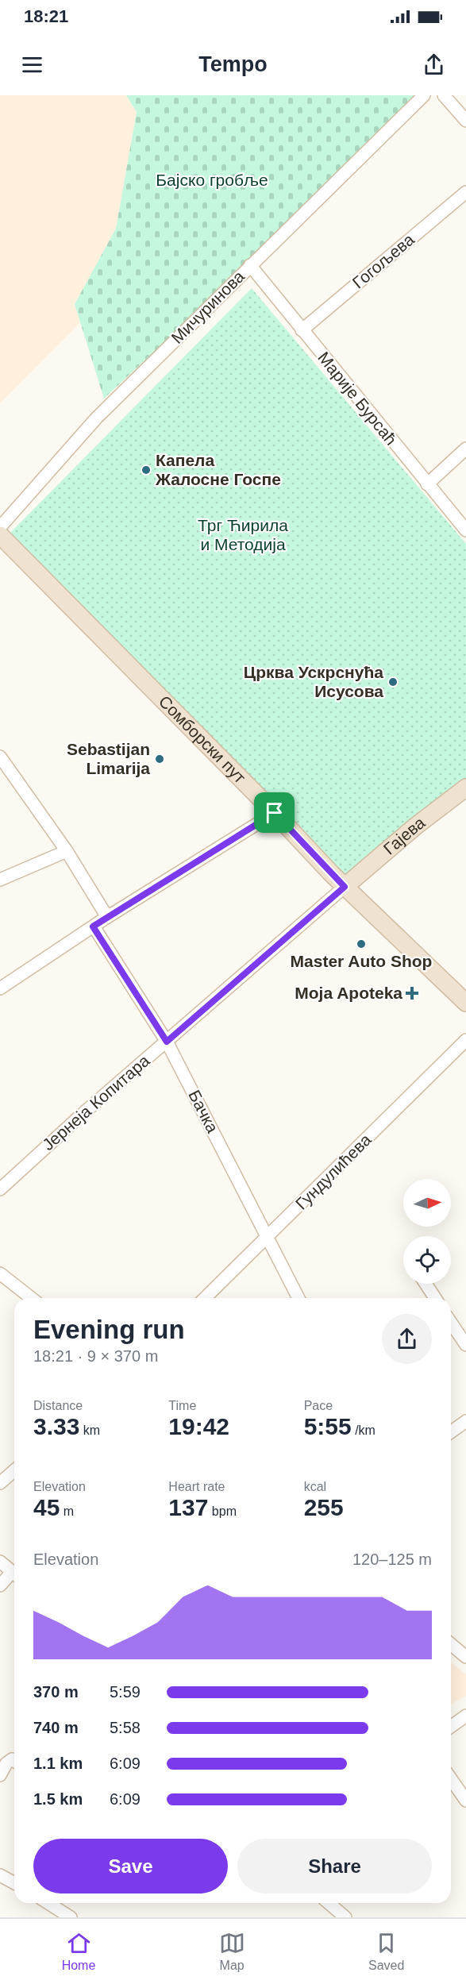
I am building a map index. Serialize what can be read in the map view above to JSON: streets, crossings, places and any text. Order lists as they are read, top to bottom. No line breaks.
{"streets":{"main road":["Сомборски пут","Гајева"],"street":["Гогољева","Мичуринова","Марије Бурсаћ","Јернеја Копитара","Бачка","Гундулићева"]},"crossings":[["Гогољева","Марије Бурсаћ"],["Мичуринова","Марије Бурсаћ"],["Сомборски пут","Гајева"],["Сомборски пут","Јернеја Копитара"],["Гајева","Јернеја Копитара"],["Јернеја Копитара","Бачка"],["Бачка","Гундулићева"]],"parks":["Бајско гробље","Трг Ћирила и Методија"],"places":{"other":["Капела Жалосне Госпе","Црква Ускрснућа Исусова","Sebastijan Limarija","Master Auto Shop"],"health":["Moja Apoteka"]},"north":"right","page":{"status":"18:21","header":"Tempo","heading":["Evening run","18:21 · 9 × 370 m"],"stats":[["Distance","3.33 km"],["Time","19:42"],["Pace","5:55 /km"],["Elevation","45 m"],["Heart rate","137 bpm"],["kcal","255"]],"chart":["Elevation","120–125 m"],"list":[{"name":"370 m","note":"5:59"},{"name":"740 m","note":"5:58"},{"name":"1.1 km","note":"6:09"},{"name":"1.5 km","note":"6:09"}],"buttons":["Save","Share"],"tabs":["Home","Map","Saved"]}}
